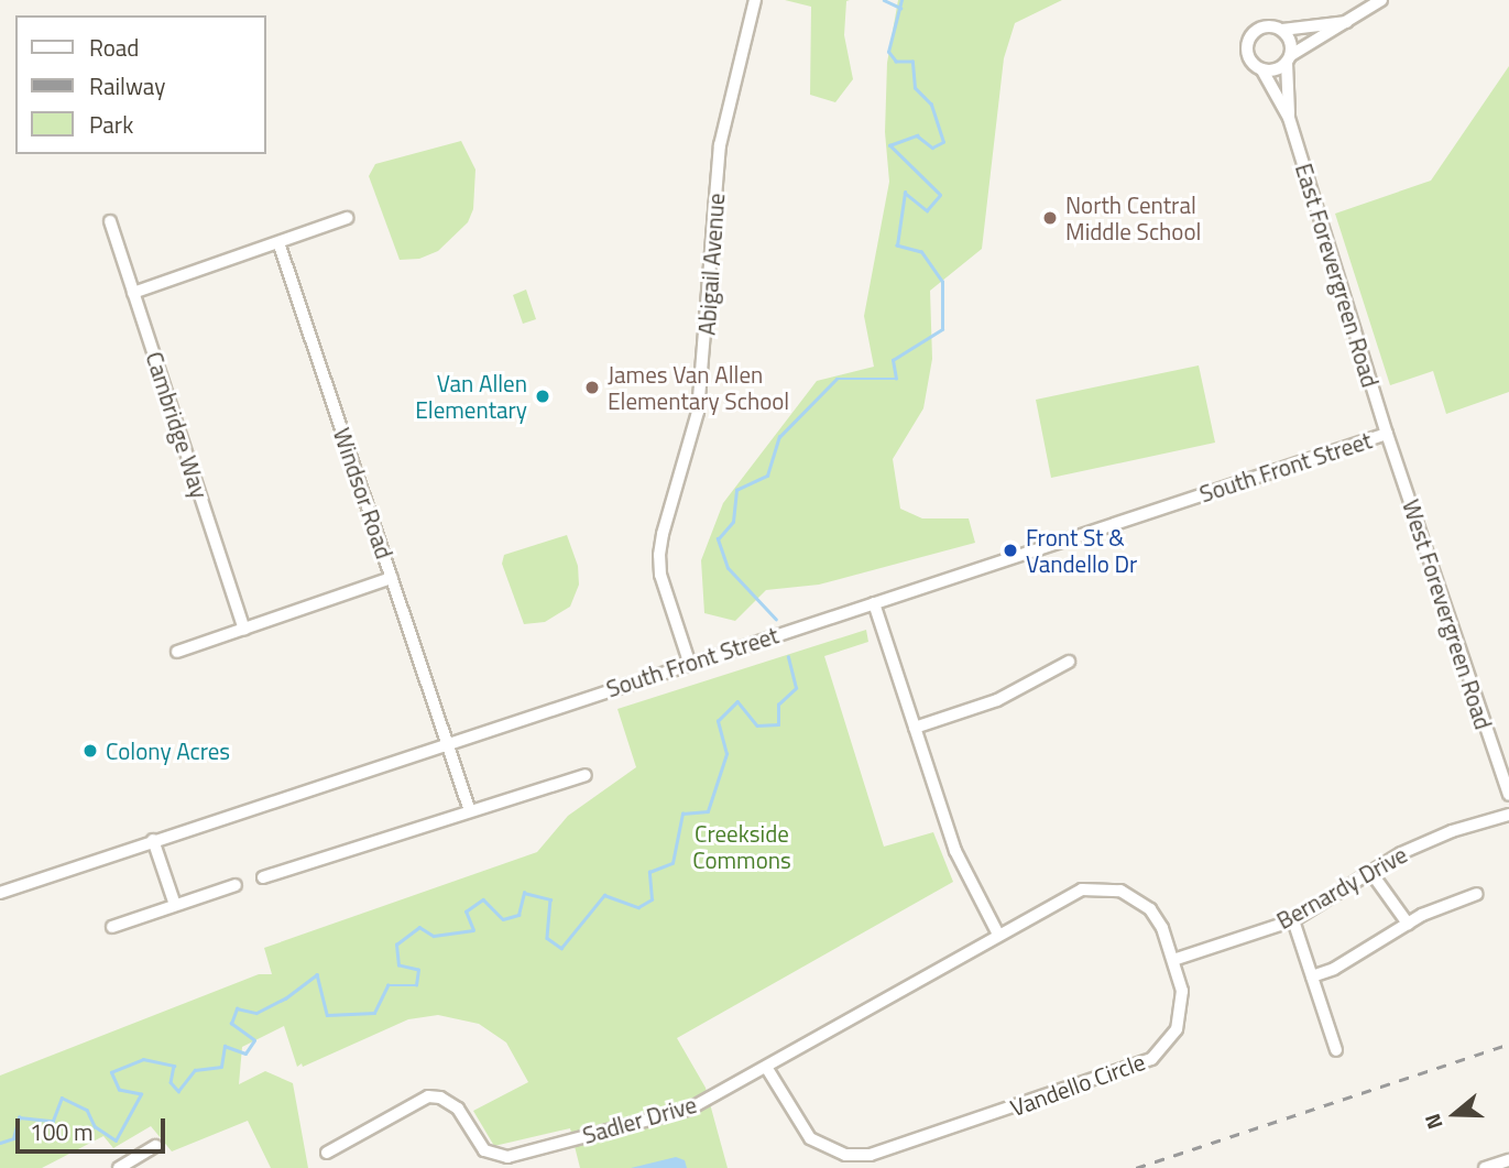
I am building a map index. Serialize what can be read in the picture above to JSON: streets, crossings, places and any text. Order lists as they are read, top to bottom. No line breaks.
{"streets":{"street":["Abigail Avenue","East Forevergreen Road","Cambridge Way","South Front Street","Windsor Road","West Forevergreen Road","Bernardy Drive","Vandello Circle","Sadler Drive"]},"crossings":[["Abigail Avenue","South Front Street"],["East Forevergreen Road","South Front Street"],["East Forevergreen Road","West Forevergreen Road"],["South Front Street","Windsor Road"],["South Front Street","West Forevergreen Road"],["Bernardy Drive","Vandello Circle"],["Vandello Circle","Sadler Drive"]],"parks":["Creekside Commons"],"places":["North Central Middle School","James Van Allen Elementary School","Van Allen Elementary","Front St & Vandello Dr","Colony Acres"],"legend":["Road","Railway","Park"],"scale_bar":"100 m","north":"left"}
